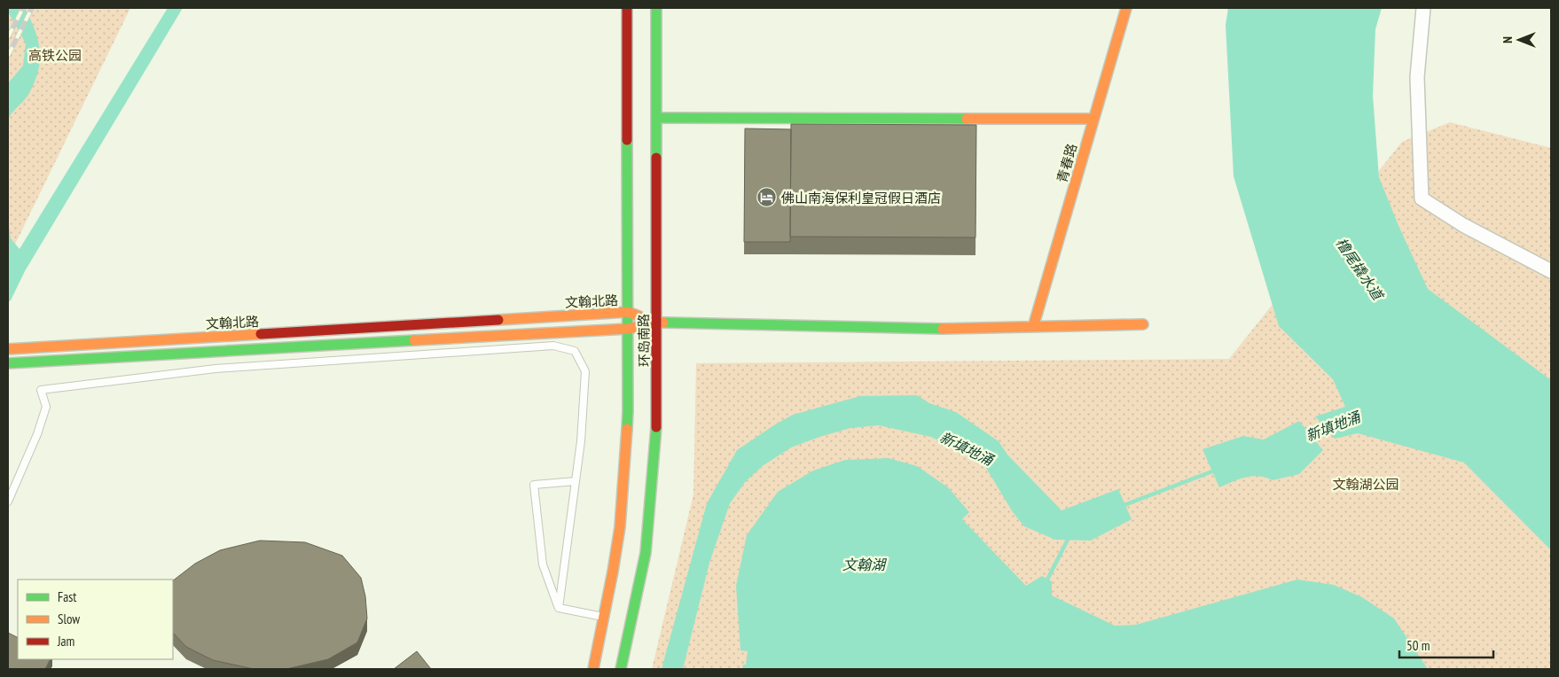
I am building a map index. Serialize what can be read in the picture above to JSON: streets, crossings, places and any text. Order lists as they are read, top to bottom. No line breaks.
{"streets":{"street":["青春路","文翰北路","环岛南路"]},"crossings":[["文翰北路","环岛南路"]],"water":["橹尾撬水道","新填地涌","文翰湖"],"parks":["高铁公园","文翰湖公园"],"places":{"hotel":["佛山南海保利皇冠假日酒店"]},"legend":["Fast","Slow","Jam"],"scale_bar":"50 m","north":"left"}
